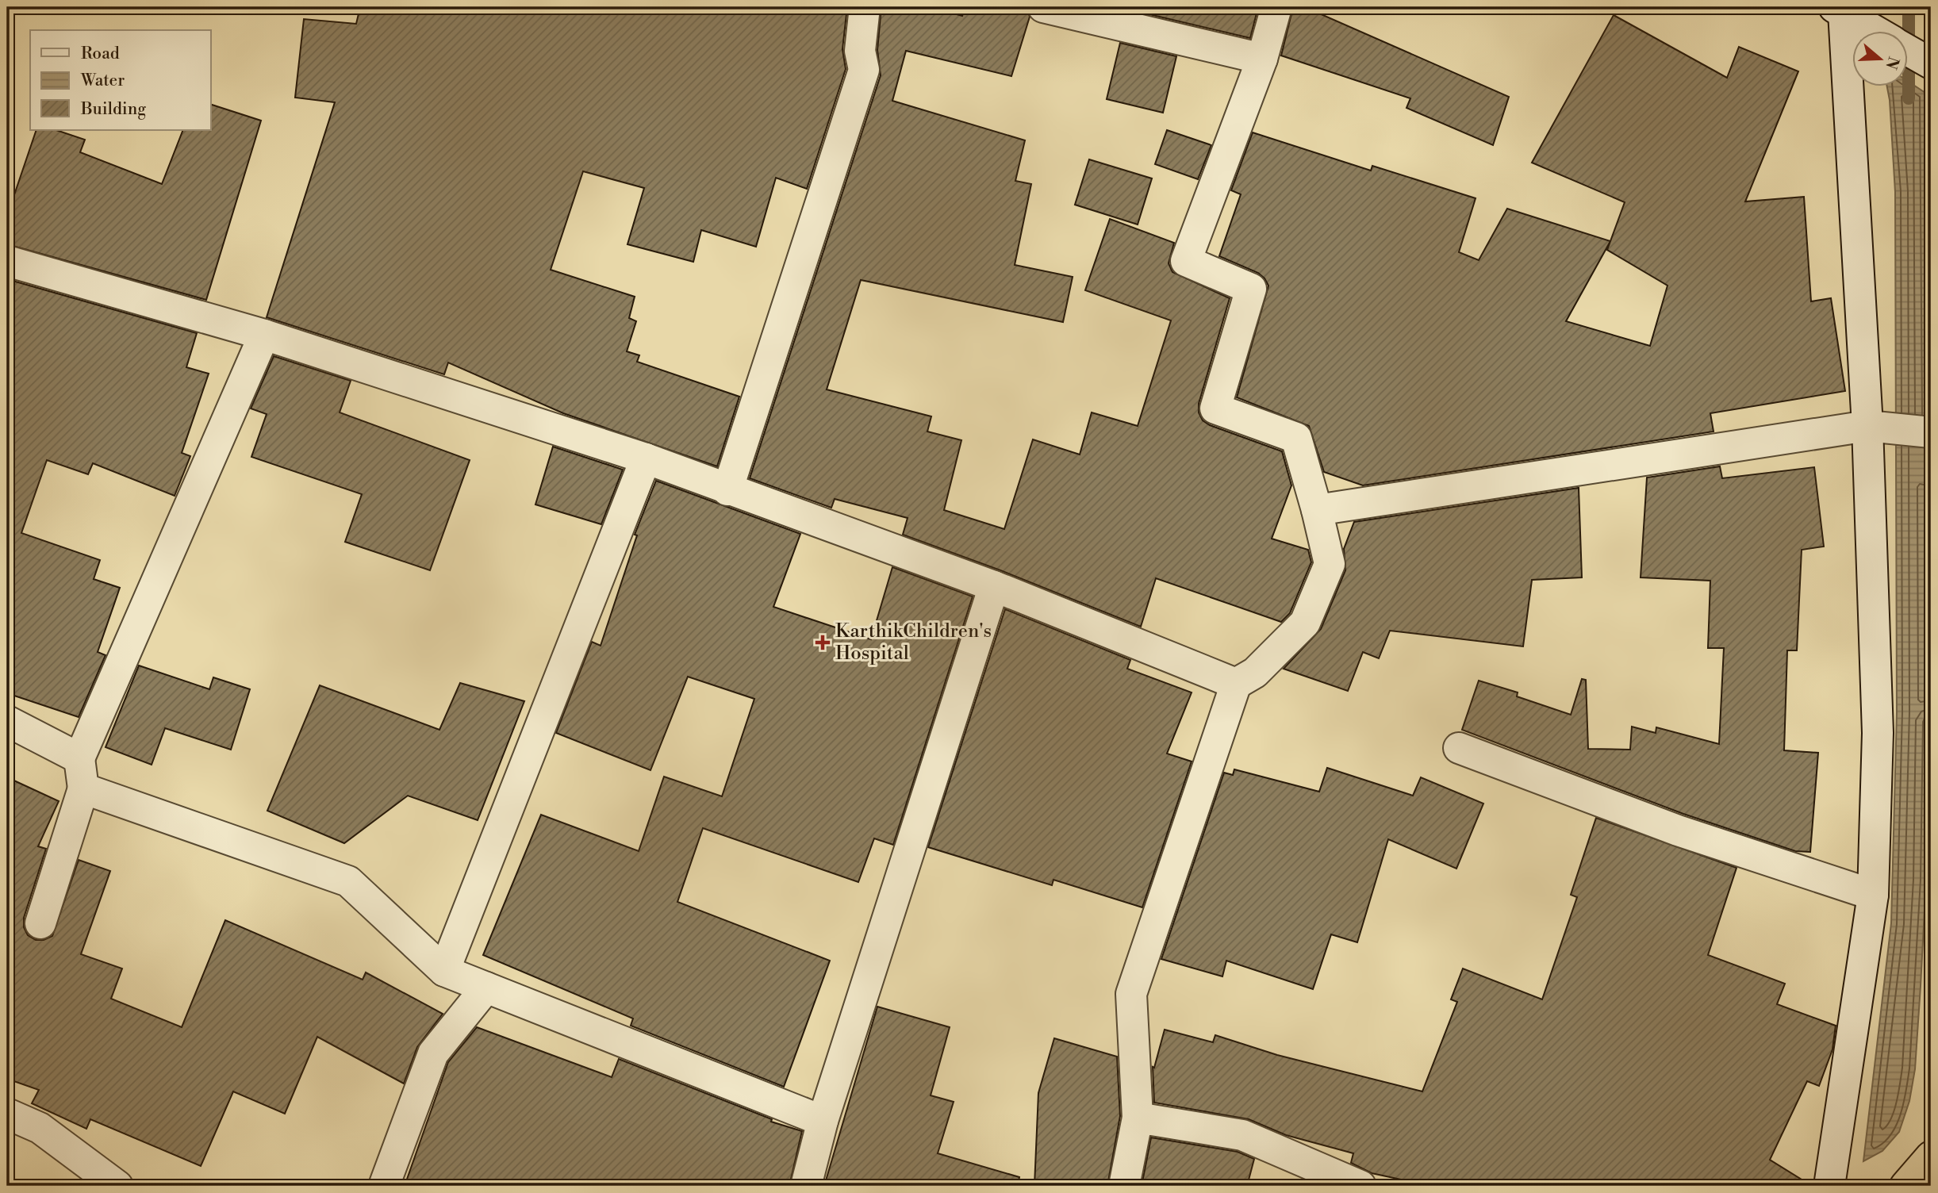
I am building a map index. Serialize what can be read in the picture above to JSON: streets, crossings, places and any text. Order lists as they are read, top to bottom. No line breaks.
{"places":{"health":["KarthikChildren's Hospital"]},"legend":["Road","Water","Building"],"north":"right"}
